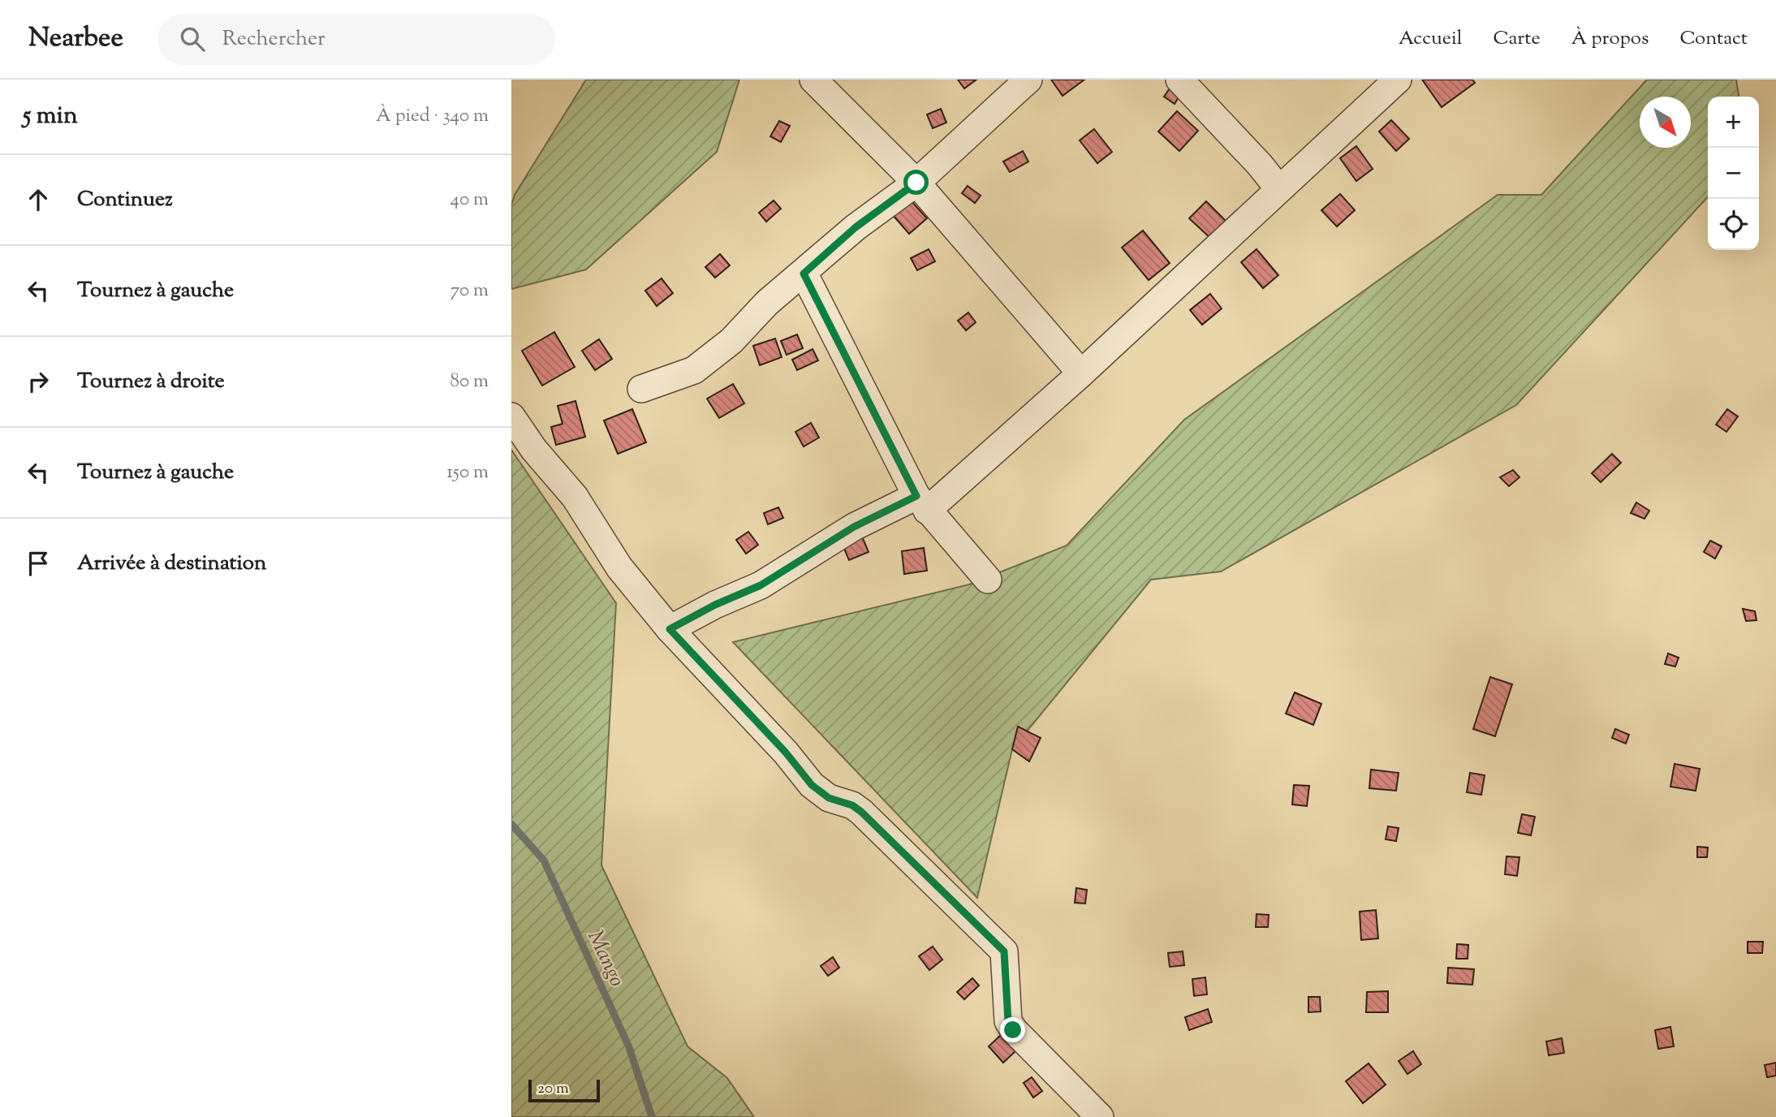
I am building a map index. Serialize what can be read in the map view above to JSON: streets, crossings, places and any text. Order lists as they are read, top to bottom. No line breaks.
{"water":["Mango"],"scale_bar":"20 m","north":"bottom right","page":{"header":"Nearbee","search":"Rechercher","nav":["Accueil","Carte","À propos","Contact"],"heading":["5 min","À pied · 340 m"],"map_buttons":["+","−"],"list":[["Continuez","40 m"],["Tournez à gauche","70 m"],["Tournez à droite","80 m"],["Tournez à gauche","150 m"],"Arrivée à destination"],"scale":"20 m"}}
